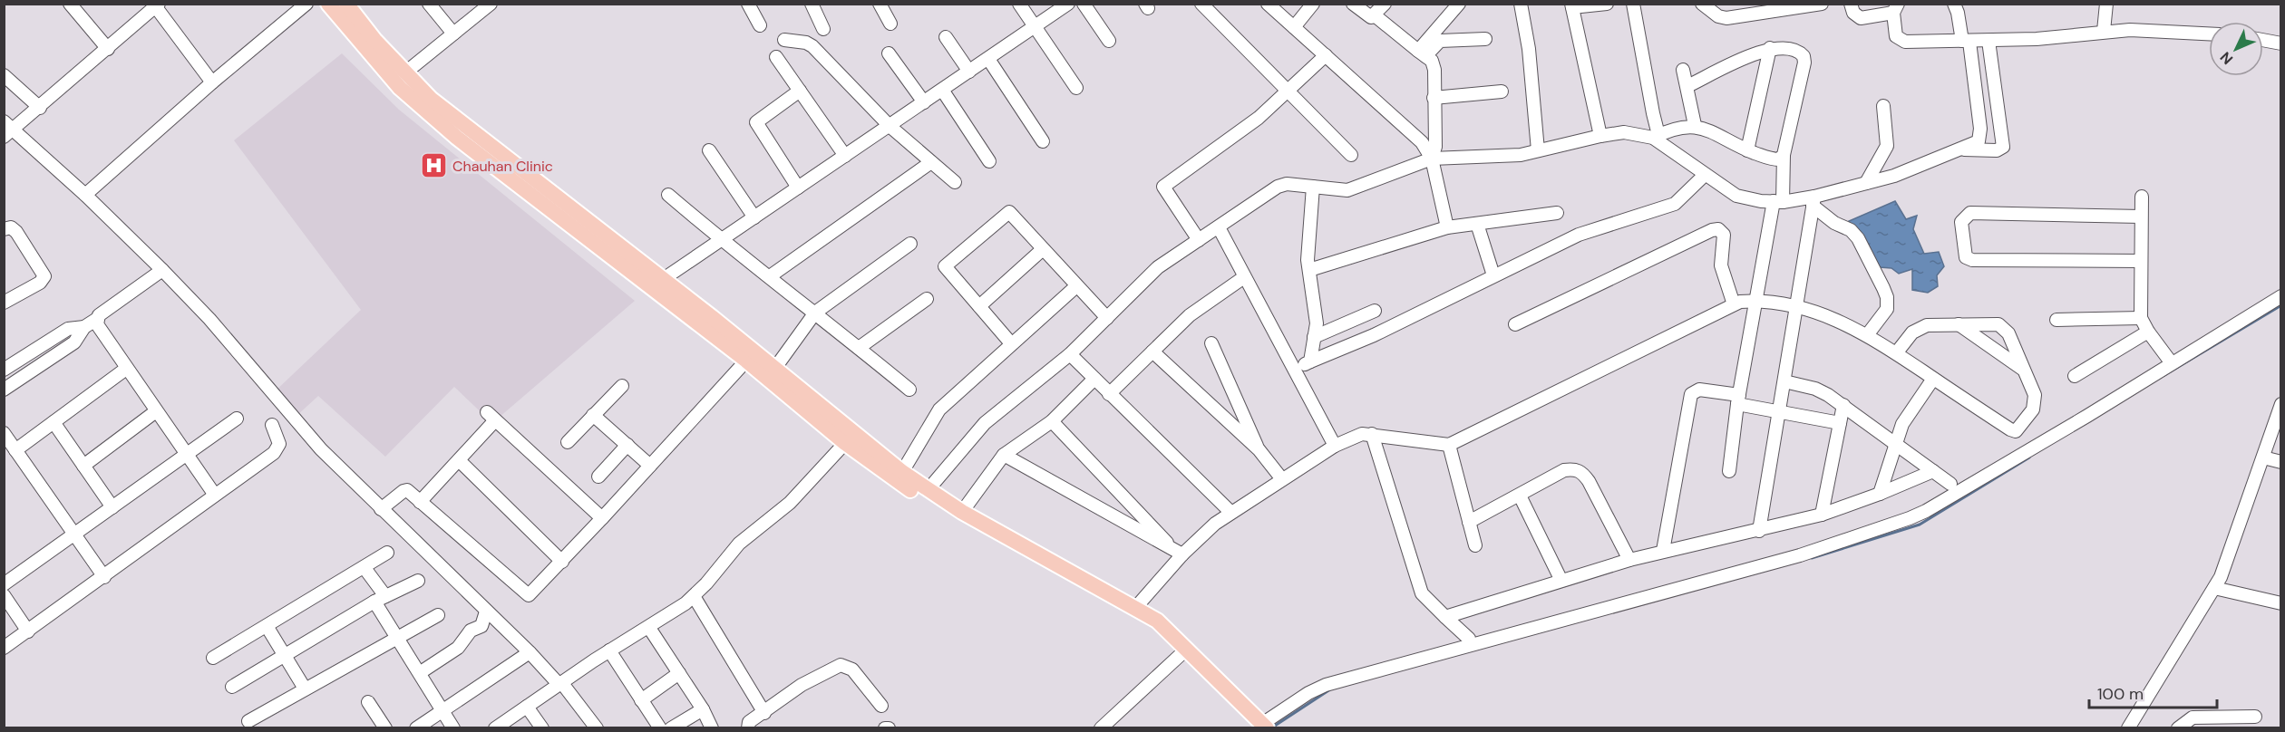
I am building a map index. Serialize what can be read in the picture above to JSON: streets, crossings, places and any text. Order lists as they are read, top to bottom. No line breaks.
{"places":{"hospital":["Chauhan Clinic"]},"scale_bar":"100 m","north":"bottom left"}
